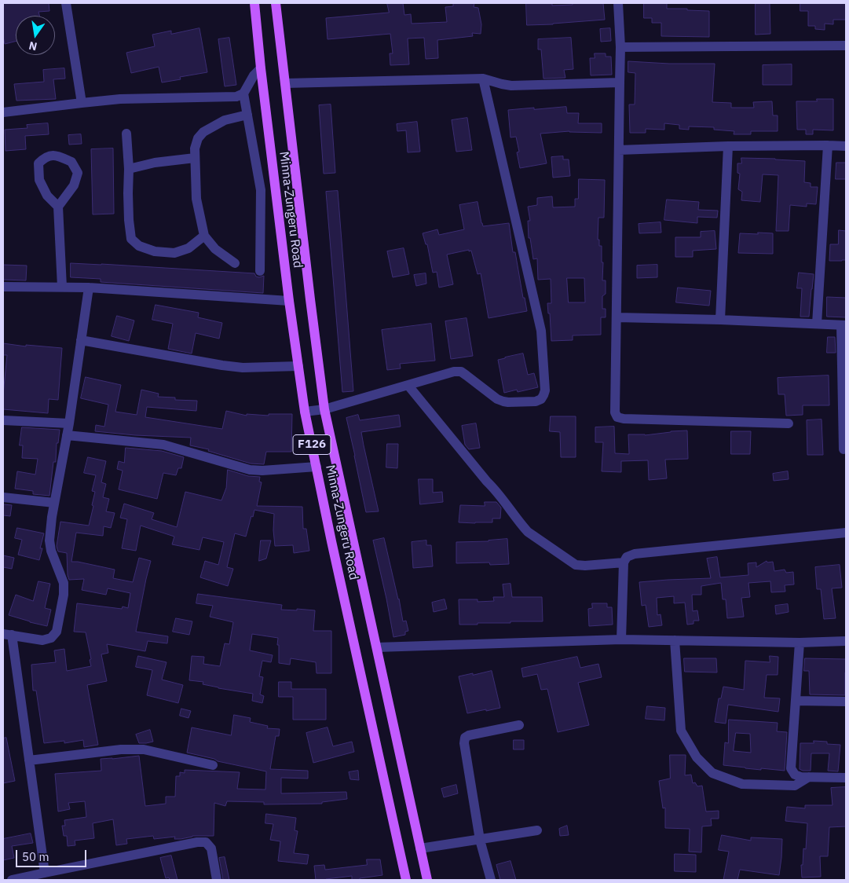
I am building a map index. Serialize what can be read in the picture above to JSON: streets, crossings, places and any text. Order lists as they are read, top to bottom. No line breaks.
{"streets":{"main road":["Minna-Zungeru Road","F126"]},"scale_bar":"50 m","north":"bottom"}
